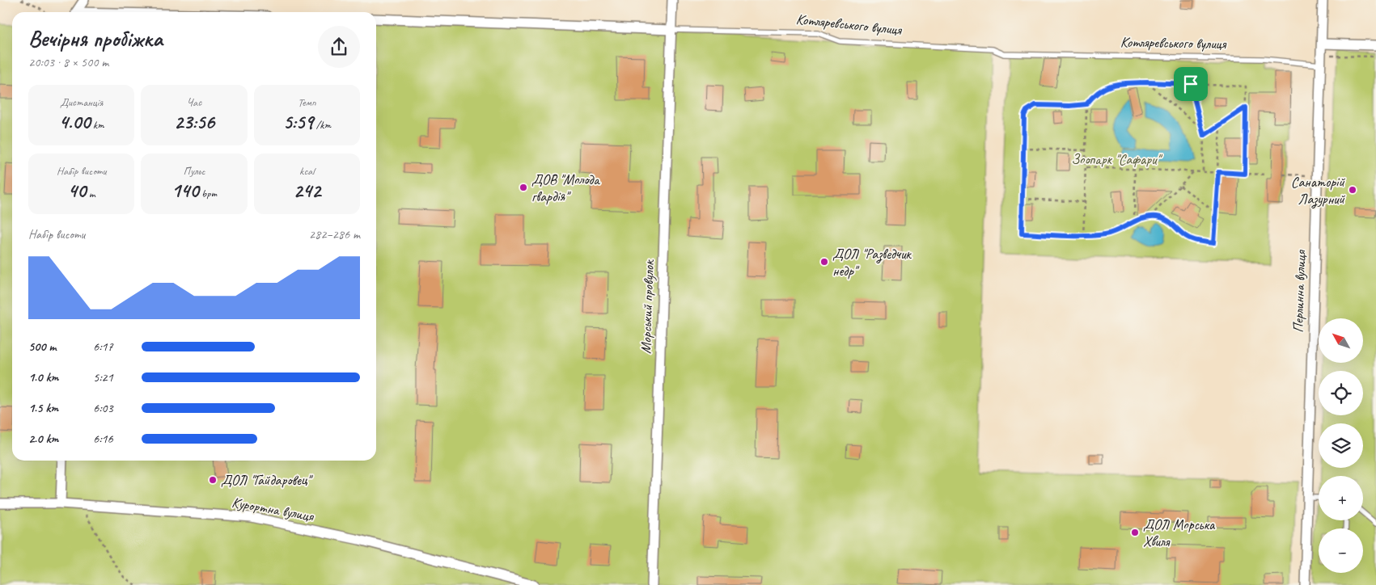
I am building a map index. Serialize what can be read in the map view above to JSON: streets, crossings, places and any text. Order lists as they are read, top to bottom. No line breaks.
{"streets":{"street":["Котляревського вулиця","Перлинна вулиця","Морський провулок","Курортна вулиця"]},"crossings":[["Котляревського вулиця","Перлинна вулиця"],["Котляревського вулиця","Морський провулок"]],"parks":["Зоопарк \"Сафари\""],"places":["ДОВ \"Молода гвардія\"","Санаторій Лазурний","ДОЛ \"Разведчик недр\"","ДОЛ \"Гайдаровец\"","ДОЛ Морська Хвиля"],"north":"top left","page":{"heading":["Вечірня пробіжка","20:03 · 8 × 500 m"],"stats":[["Дистанція","4.00 km"],["Час","23:56"],["Темп","5:59 /km"],["Набір висоти","40 m"],["Пульс","140 bpm"],["kcal","242"]],"chart":["Набір висоти","282–286 m"],"map_buttons":["+","−"],"list":[{"name":"500 m","note":"6:17"},{"name":"1.0 km","note":"5:21"},{"name":"1.5 km","note":"6:03"},{"name":"2.0 km","note":"6:16"}]}}
